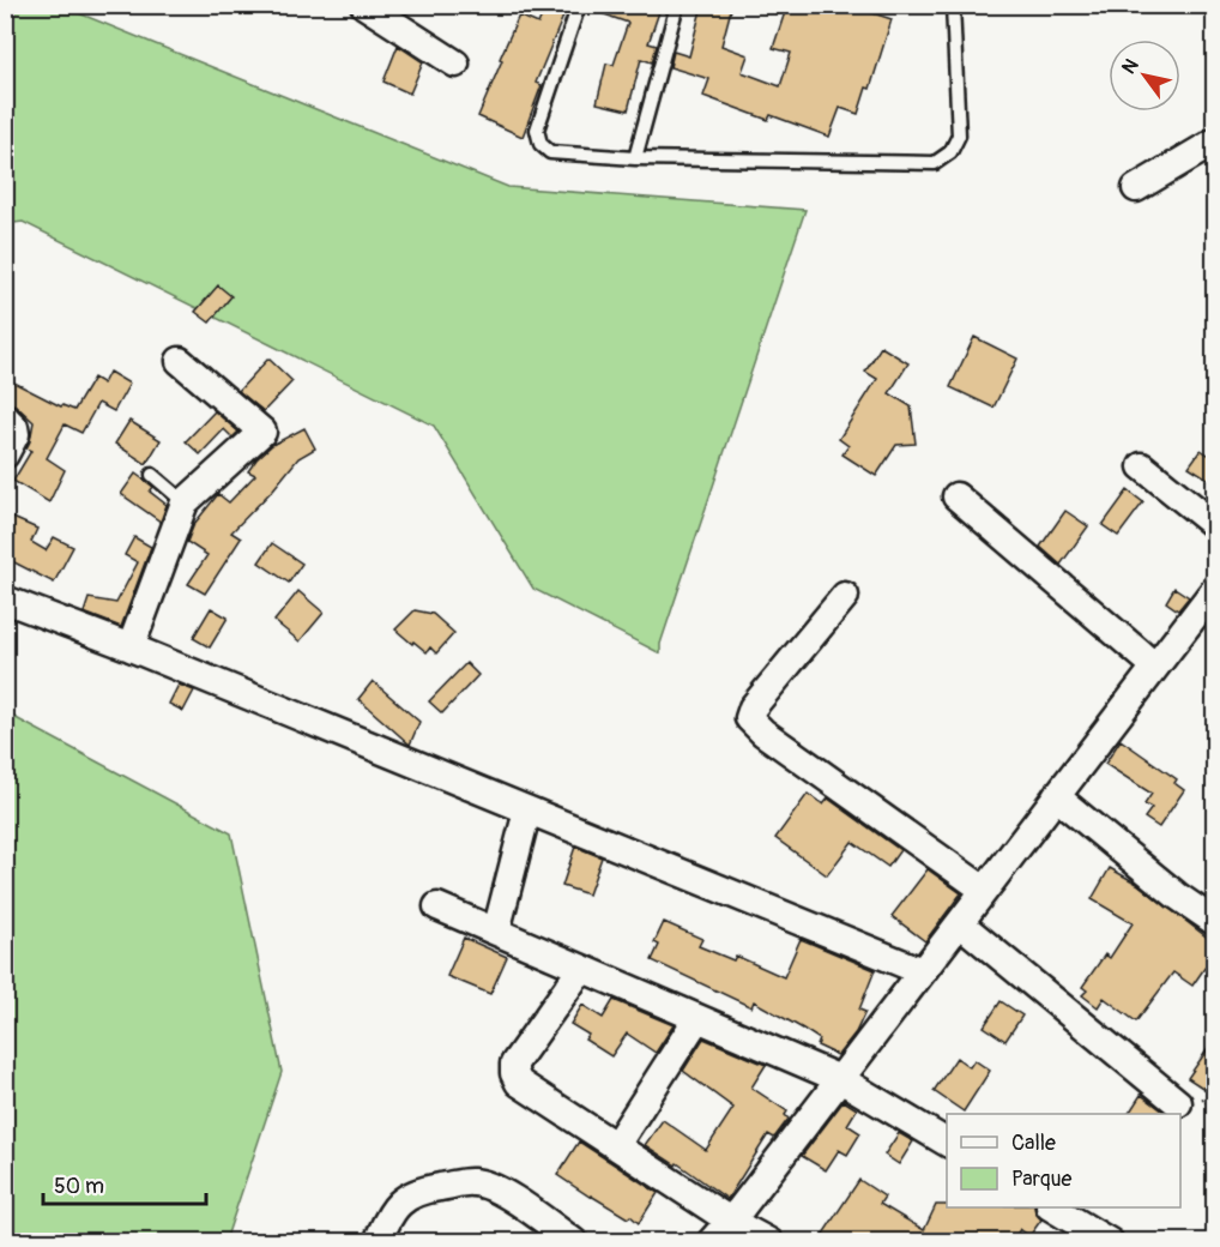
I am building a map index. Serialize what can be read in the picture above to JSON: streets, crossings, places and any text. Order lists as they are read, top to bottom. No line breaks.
{"legend":["Calle","Parque"],"scale_bar":"50 m","north":"top left"}
